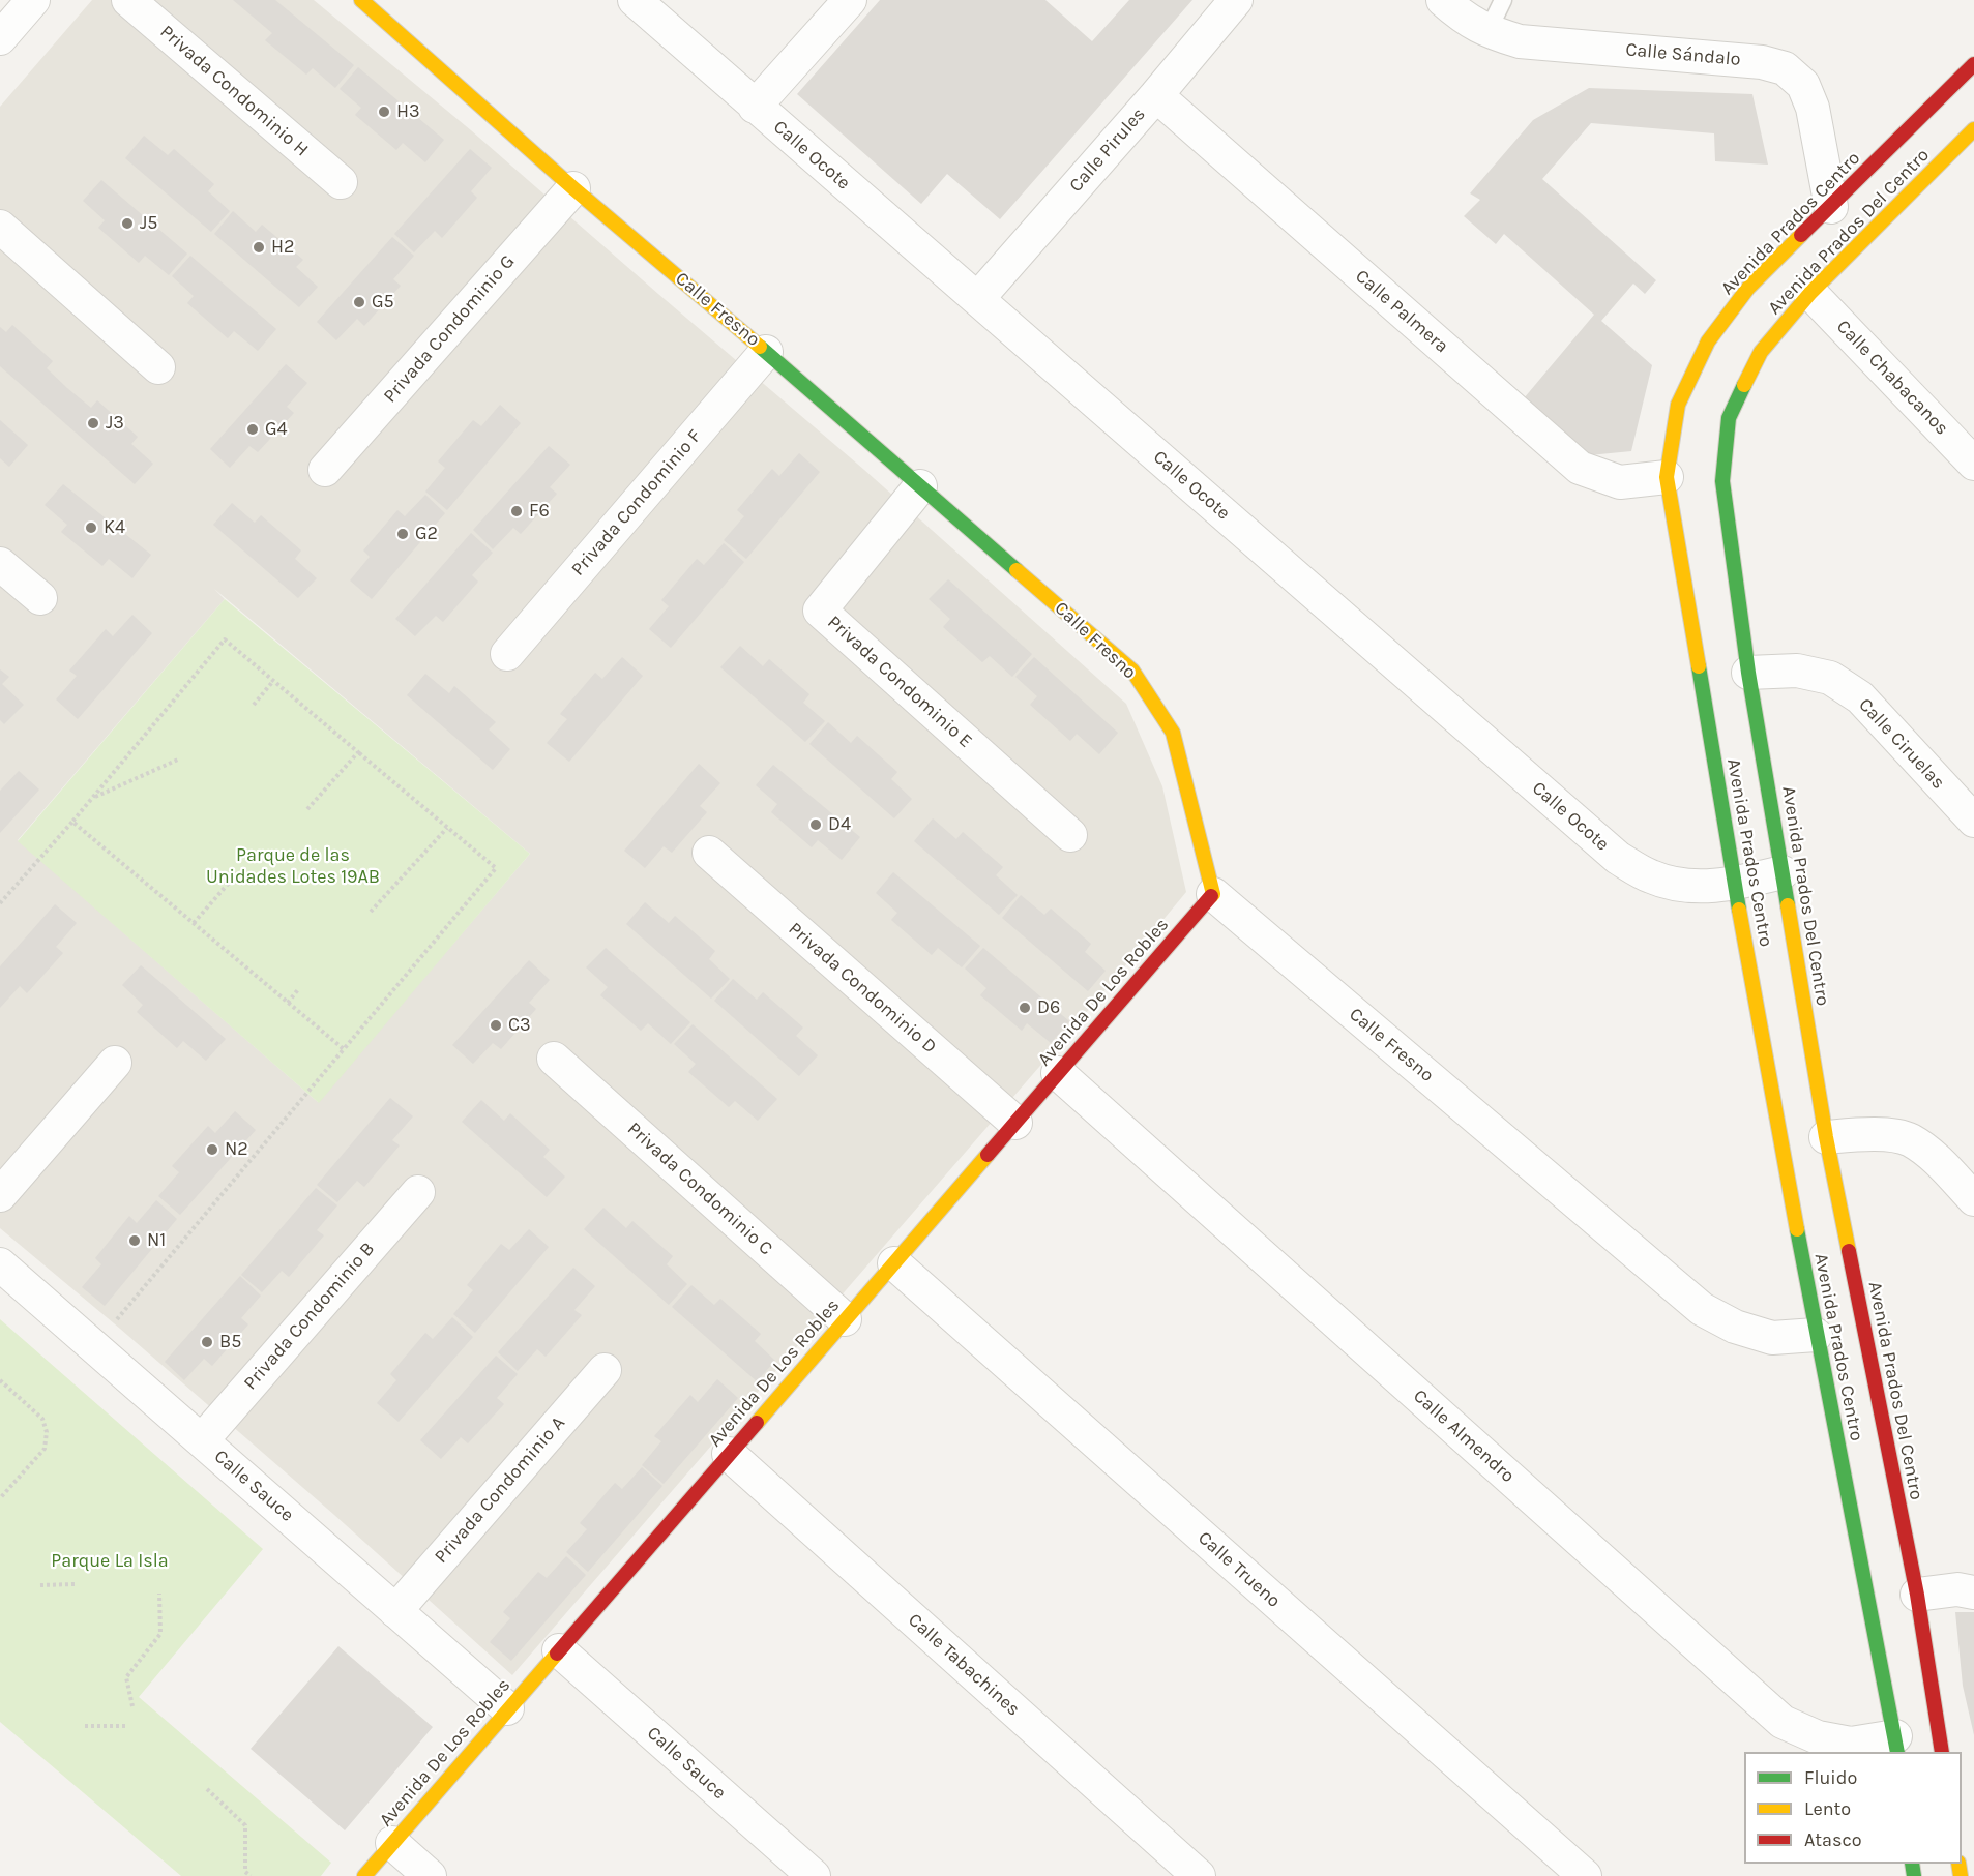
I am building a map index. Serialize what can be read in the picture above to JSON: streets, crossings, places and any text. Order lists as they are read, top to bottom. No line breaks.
{"streets":{"street":["Calle Sándalo","Privada Condominio H","Calle Pirules","Calle Ocote","Avenida Prados Centro","Avenida Prados Del Centro","Calle Fresno","Calle Palmera","Privada Condominio G","Calle Chabacanos","Privada Condominio F","Privada Condominio E","Calle Ciruelas","Privada Condominio D","Avenida De Los Robles","Privada Condominio C","Privada Condominio B","Calle Almendro","Calle Sauce","Privada Condominio A","Calle Trueno","Calle Tabachines"]},"crossings":[["Calle Sándalo","Avenida Prados Centro"],["Calle Pirules","Calle Ocote"],["Calle Pirules","Calle Palmera"],["Calle Ocote","Avenida Prados Centro"],["Calle Ocote","Avenida Prados Del Centro"],["Avenida Prados Centro","Calle Fresno"],["Avenida Prados Centro","Calle Palmera"],["Avenida Prados Centro","Calle Almendro"],["Avenida Prados Del Centro","Calle Chabacanos"],["Avenida Prados Del Centro","Calle Ciruelas"],["Calle Fresno","Privada Condominio G"],["Calle Fresno","Privada Condominio F"],["Calle Fresno","Privada Condominio E"],["Calle Fresno","Avenida De Los Robles"],["Privada Condominio D","Avenida De Los Robles"],["Avenida De Los Robles","Privada Condominio C"],["Avenida De Los Robles","Calle Almendro"],["Avenida De Los Robles","Calle Sauce"],["Avenida De Los Robles","Calle Trueno"],["Avenida De Los Robles","Calle Tabachines"],["Privada Condominio B","Calle Sauce"],["Calle Sauce","Privada Condominio A"]],"parks":["Parque de las Unidades Lotes 19AB","Parque La Isla"],"places":["H3","J5","H2","G5","J3","G4","F6","K4","G2","D4","D6","C3","N2","N1","B5"],"legend":["Fluido","Lento","Atasco"]}
